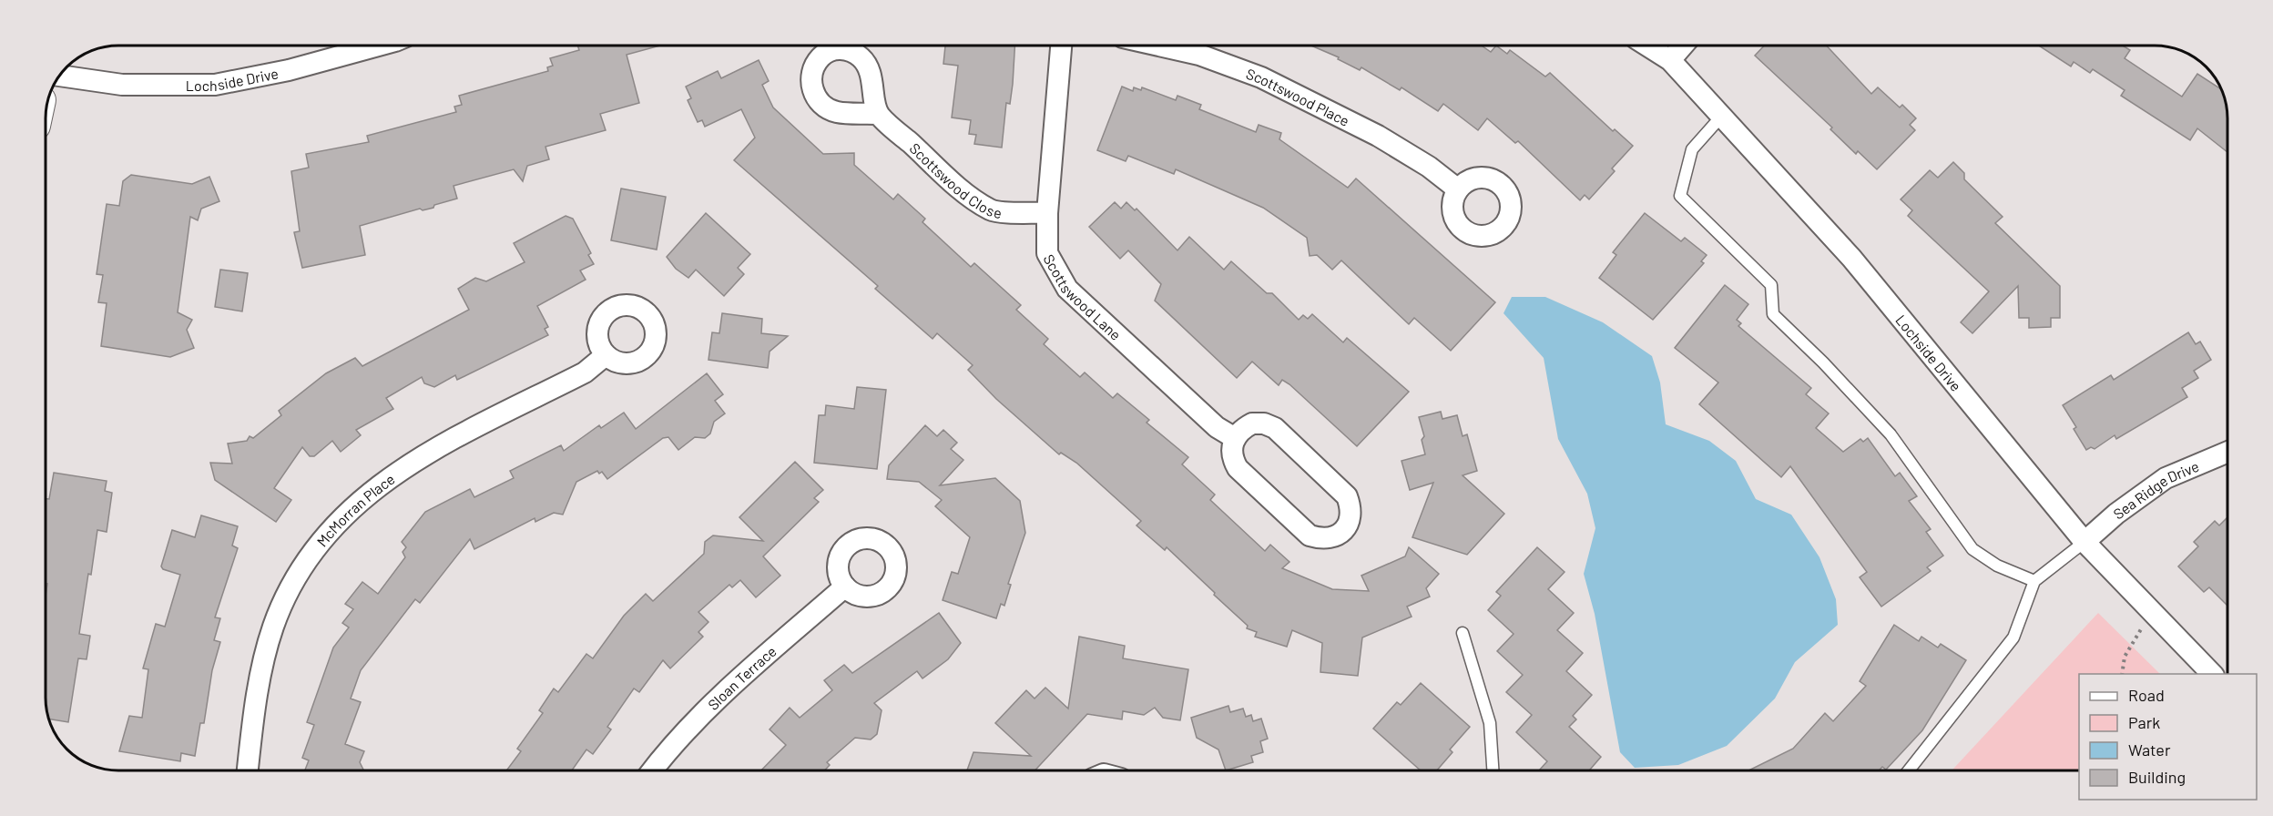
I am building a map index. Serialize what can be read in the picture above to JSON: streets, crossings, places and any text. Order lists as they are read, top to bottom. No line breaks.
{"streets":{"street":["Lochside Drive","Scottswood Place","Scottswood Close","Scottswood Lane","Sea Ridge Drive","McMorran Place","Sloan Terrace"]},"crossings":[["Lochside Drive","Sea Ridge Drive"],["Scottswood Close","Scottswood Lane"]],"legend":["Road","Park","Water","Building"]}
